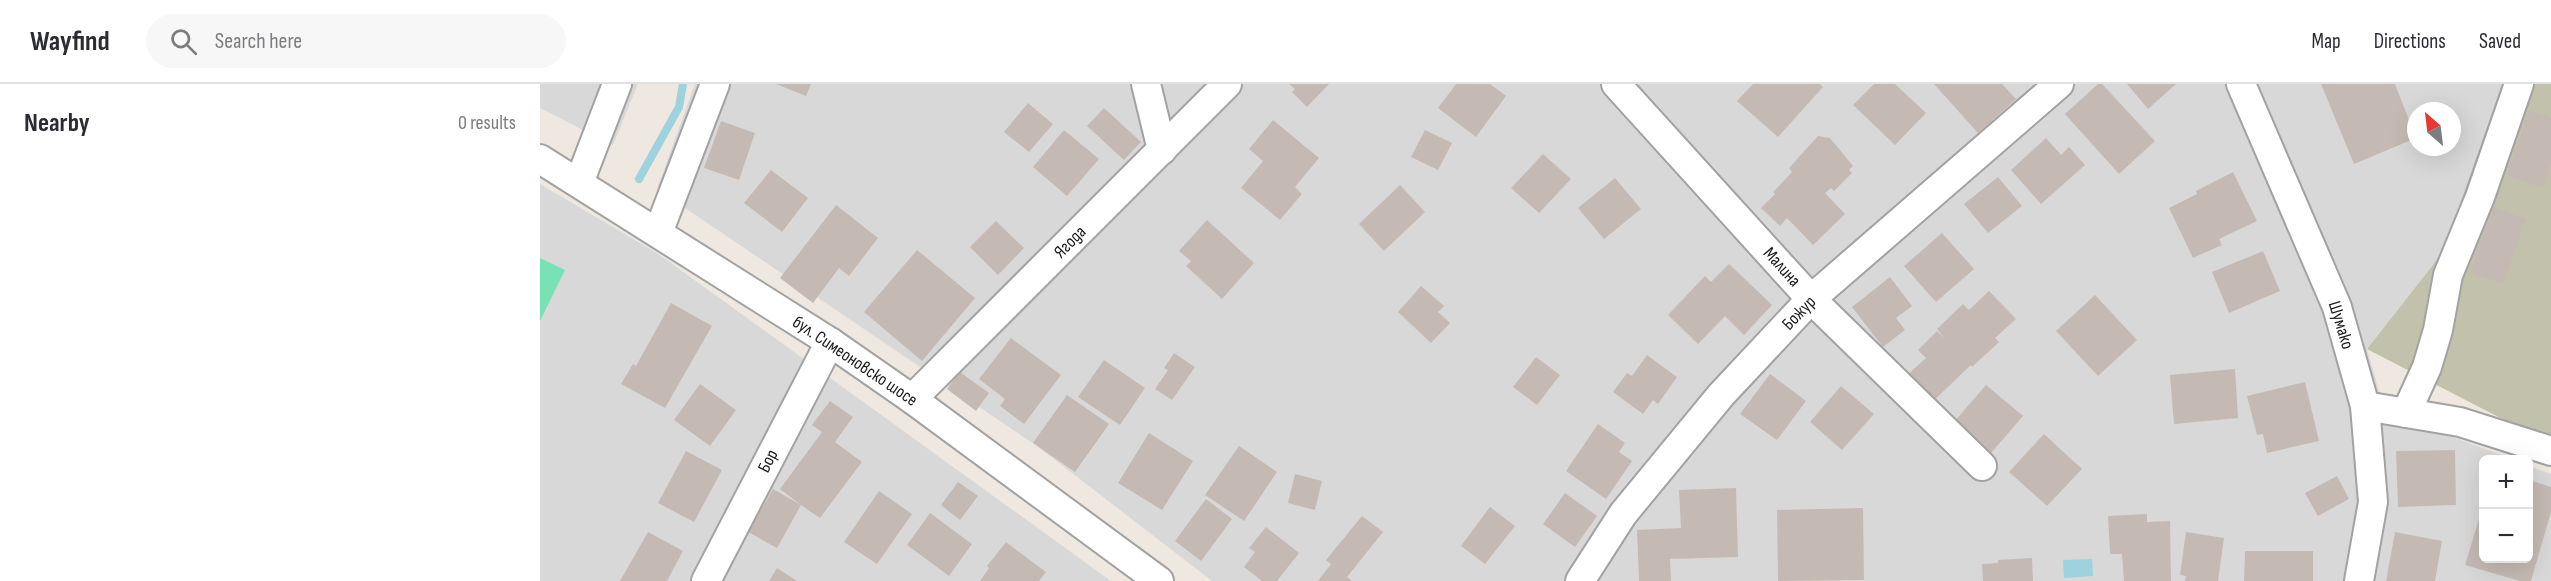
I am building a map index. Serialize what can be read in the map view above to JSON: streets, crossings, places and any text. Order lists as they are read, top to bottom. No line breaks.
{"streets":{"street":["Ягода","Малина","Божур","Шумако","бул. Симеоновско шосе","Бор"]},"crossings":[["Ягода","бул. Симеоновско шосе"],["Малина","Божур"],["бул. Симеоновско шосе","Бор"]],"north":"top left","page":{"header":"Wayfind","search":"Search here","nav":["Map","Directions","Saved"],"heading":["Nearby","0 results"],"map_buttons":["+","−"]}}
